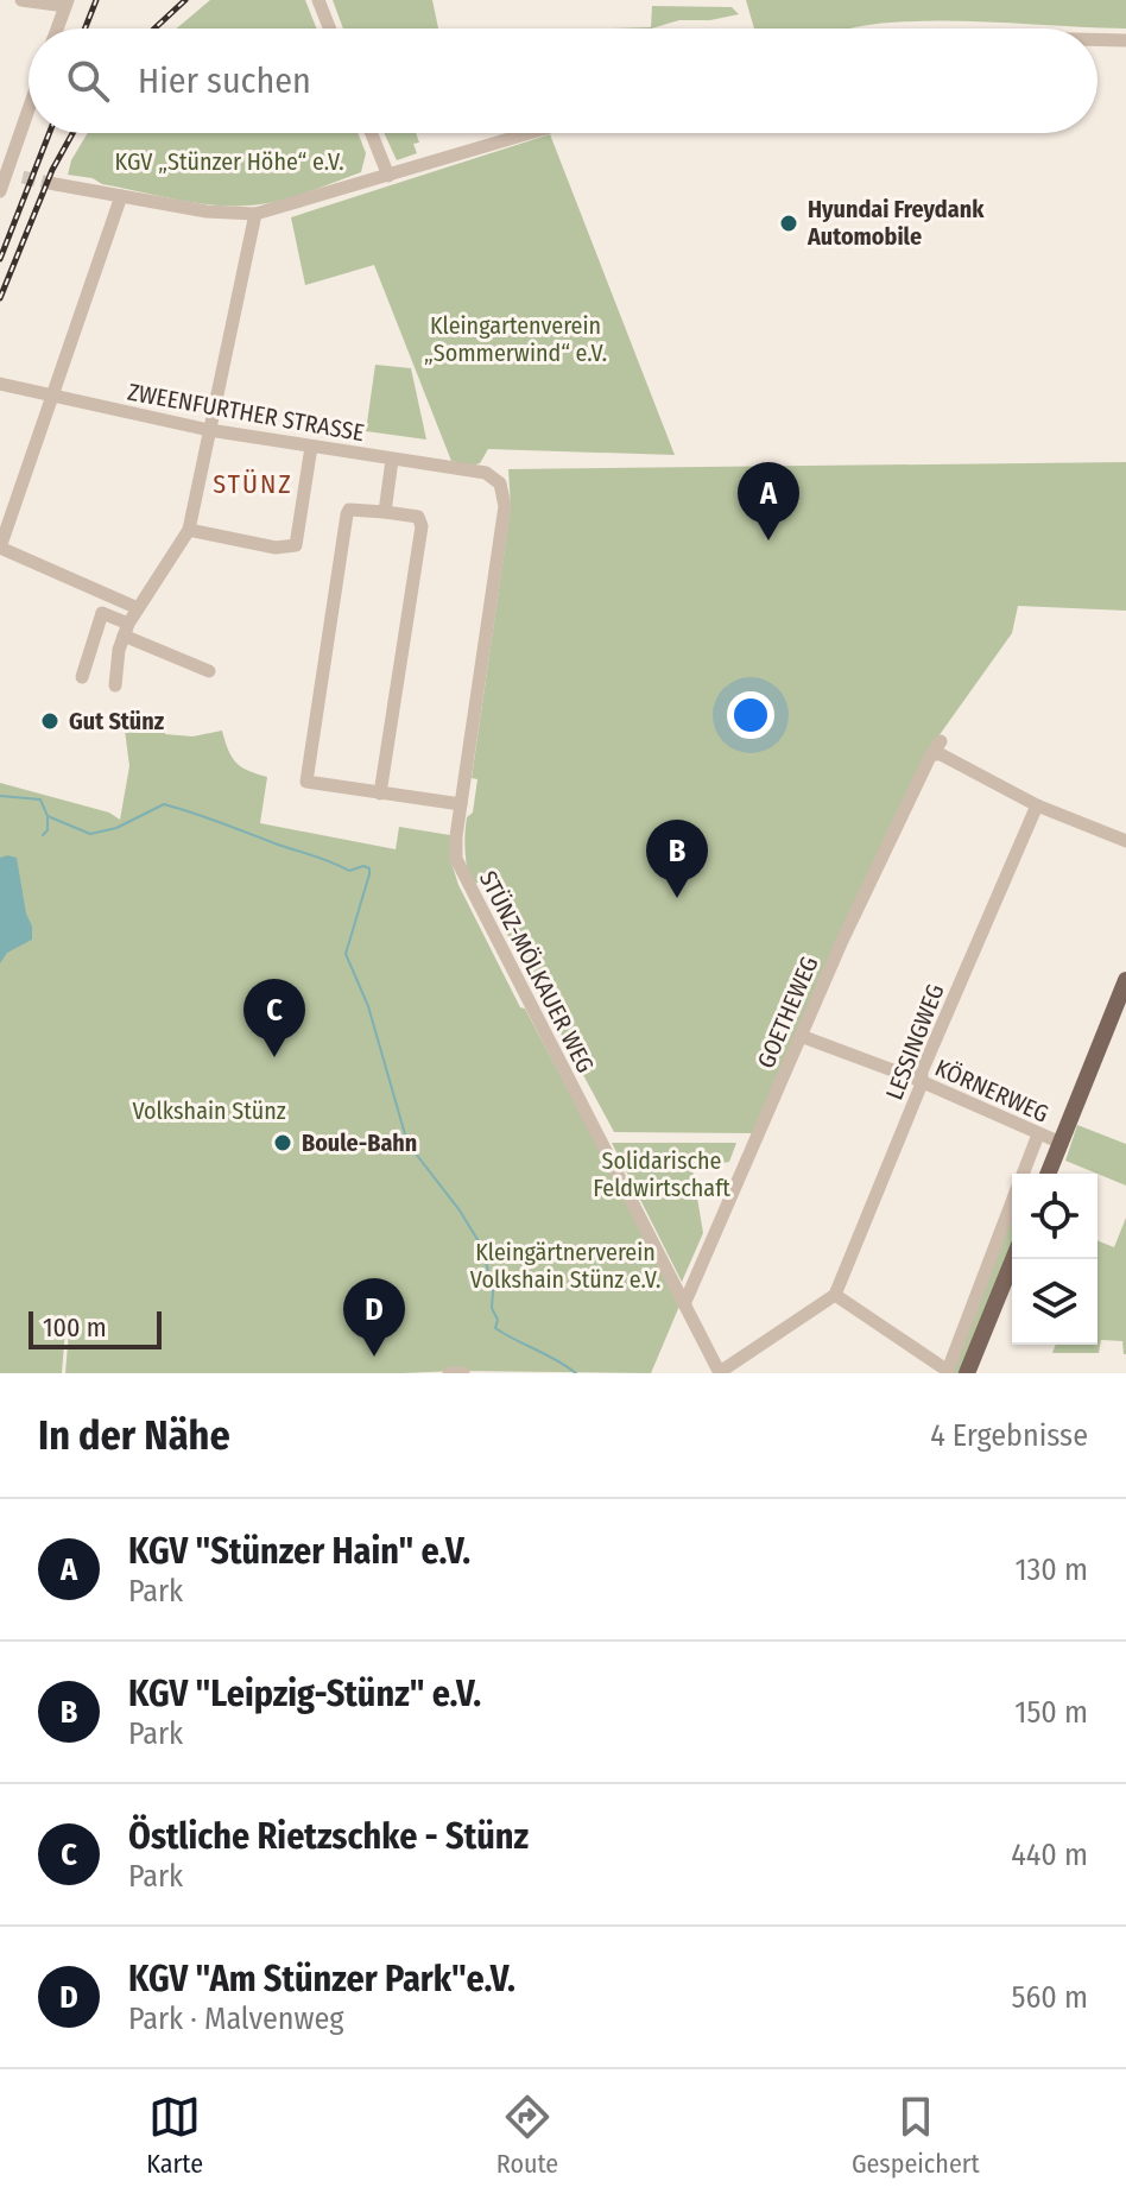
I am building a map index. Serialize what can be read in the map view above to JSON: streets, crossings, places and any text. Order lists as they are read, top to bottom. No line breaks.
{"streets":{"street":["ZWEENFURTHER STRASSE","STÜNZ-MÖLKAUER WEG","GOETHEWEG","LESSINGWEG","KÖRNERWEG"]},"crossings":[["ZWEENFURTHER STRASSE","STÜNZ-MÖLKAUER WEG"],["STÜNZ-MÖLKAUER WEG","GOETHEWEG"],["GOETHEWEG","LESSINGWEG"],["GOETHEWEG","KÖRNERWEG"],["LESSINGWEG","KÖRNERWEG"]],"districts":["STÜNZ"],"parks":["KGV „Stünzer Höhe“ e.V.","Kleingartenverein „Sommerwind“ e.V.","Volkshain Stünz","Solidarische Feldwirtschaft","Kleingärtnerverein Volkshain Stünz e.V."],"places":["Hyundai Freydank Automobile","Gut Stünz","Boule-Bahn"],"scale_bar":"100 m","page":{"search":"Hier suchen","pins":["A","B","C","D"],"scale":"100 m","heading":["In der Nähe","4 Ergebnisse"],"list":[{"mark":"A","name":"KGV \"Stünzer Hain\" e.V.","note":"Park","value":"130 m"},{"mark":"B","name":"KGV \"Leipzig-Stünz\" e.V.","note":"Park","value":"150 m"},{"mark":"C","name":"Östliche Rietzschke - Stünz","note":"Park","value":"440 m"},{"mark":"D","name":"KGV \"Am Stünzer Park\"e.V.","note":"Park · Malvenweg","value":"560 m"}],"nav":["Karte","Route","Gespeichert"]}}
